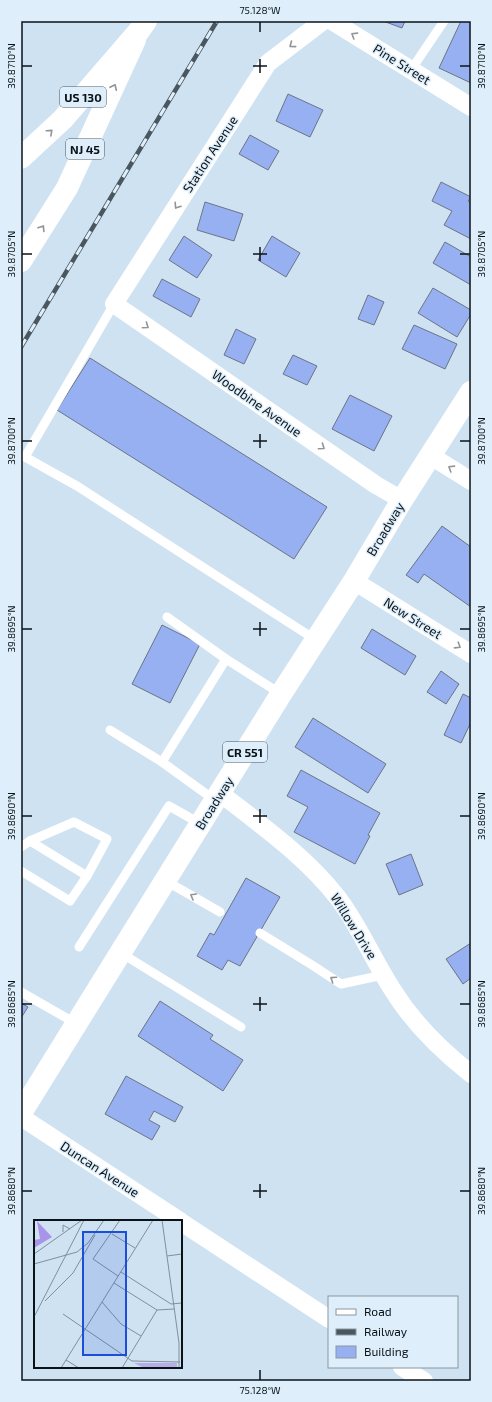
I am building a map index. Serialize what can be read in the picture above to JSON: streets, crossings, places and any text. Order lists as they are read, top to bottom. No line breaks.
{"streets":{"main road":["US 130","NJ 45","Broadway","CR 551"],"street":["Pine Street","Station Avenue","Woodbine Avenue","New Street","Willow Drive","Duncan Avenue"]},"crossings":[["US 130","NJ 45"],["Station Avenue","Woodbine Avenue"],["Woodbine Avenue","Broadway"],["Broadway","New Street"],["Broadway","Willow Drive"]],"one_way":["Pine Street","Station Avenue","Woodbine Avenue"],"legend":["Road","Railway","Building"],"coordinates":["75.128°W","39.8710°N","39.8705°N","39.8700°N","39.8695°N","39.8690°N","39.8685°N","39.8680°N"]}
